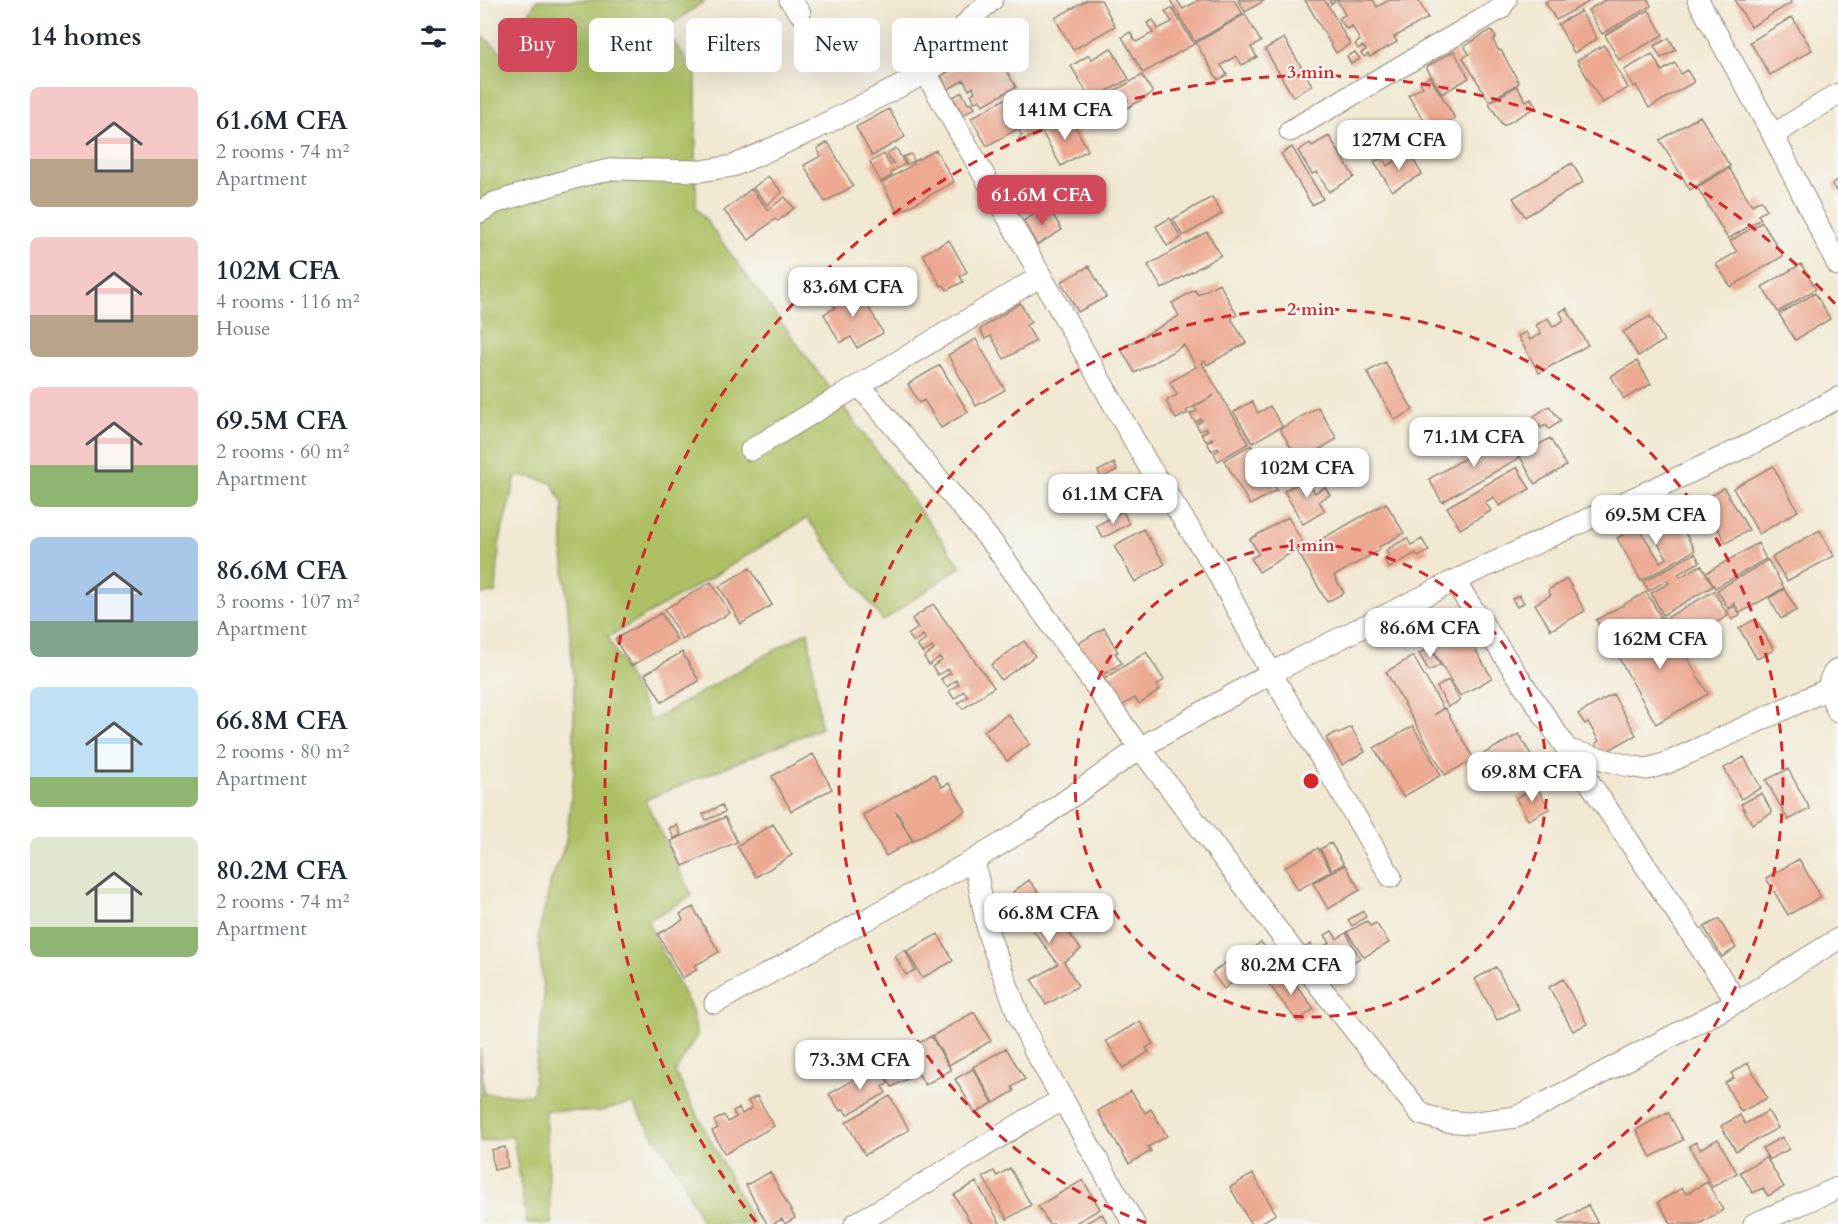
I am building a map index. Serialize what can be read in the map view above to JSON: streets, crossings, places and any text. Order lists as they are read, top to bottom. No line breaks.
{"page":{"heading":"14 homes","chip":["Buy","Rent","Filters","New","Apartment"],"list":[{"name":"61.6M CFA","note":"2 rooms · 74 m² · Apartment"},{"name":"102M CFA","note":"4 rooms · 116 m² · House"},{"name":"69.5M CFA","note":"2 rooms · 60 m² · Apartment"},{"name":"86.6M CFA","note":"3 rooms · 107 m² · Apartment"},{"name":"66.8M CFA","note":"2 rooms · 80 m² · Apartment"},{"name":"80.2M CFA","note":"2 rooms · 74 m² · Apartment"}],"price":["141M CFA","127M CFA","61.6M CFA","83.6M CFA","71.1M CFA","102M CFA","61.1M CFA","69.5M CFA","86.6M CFA","162M CFA","69.8M CFA","66.8M CFA","80.2M CFA","73.3M CFA"]},"rings":["3 min","2 min","1 min"]}
